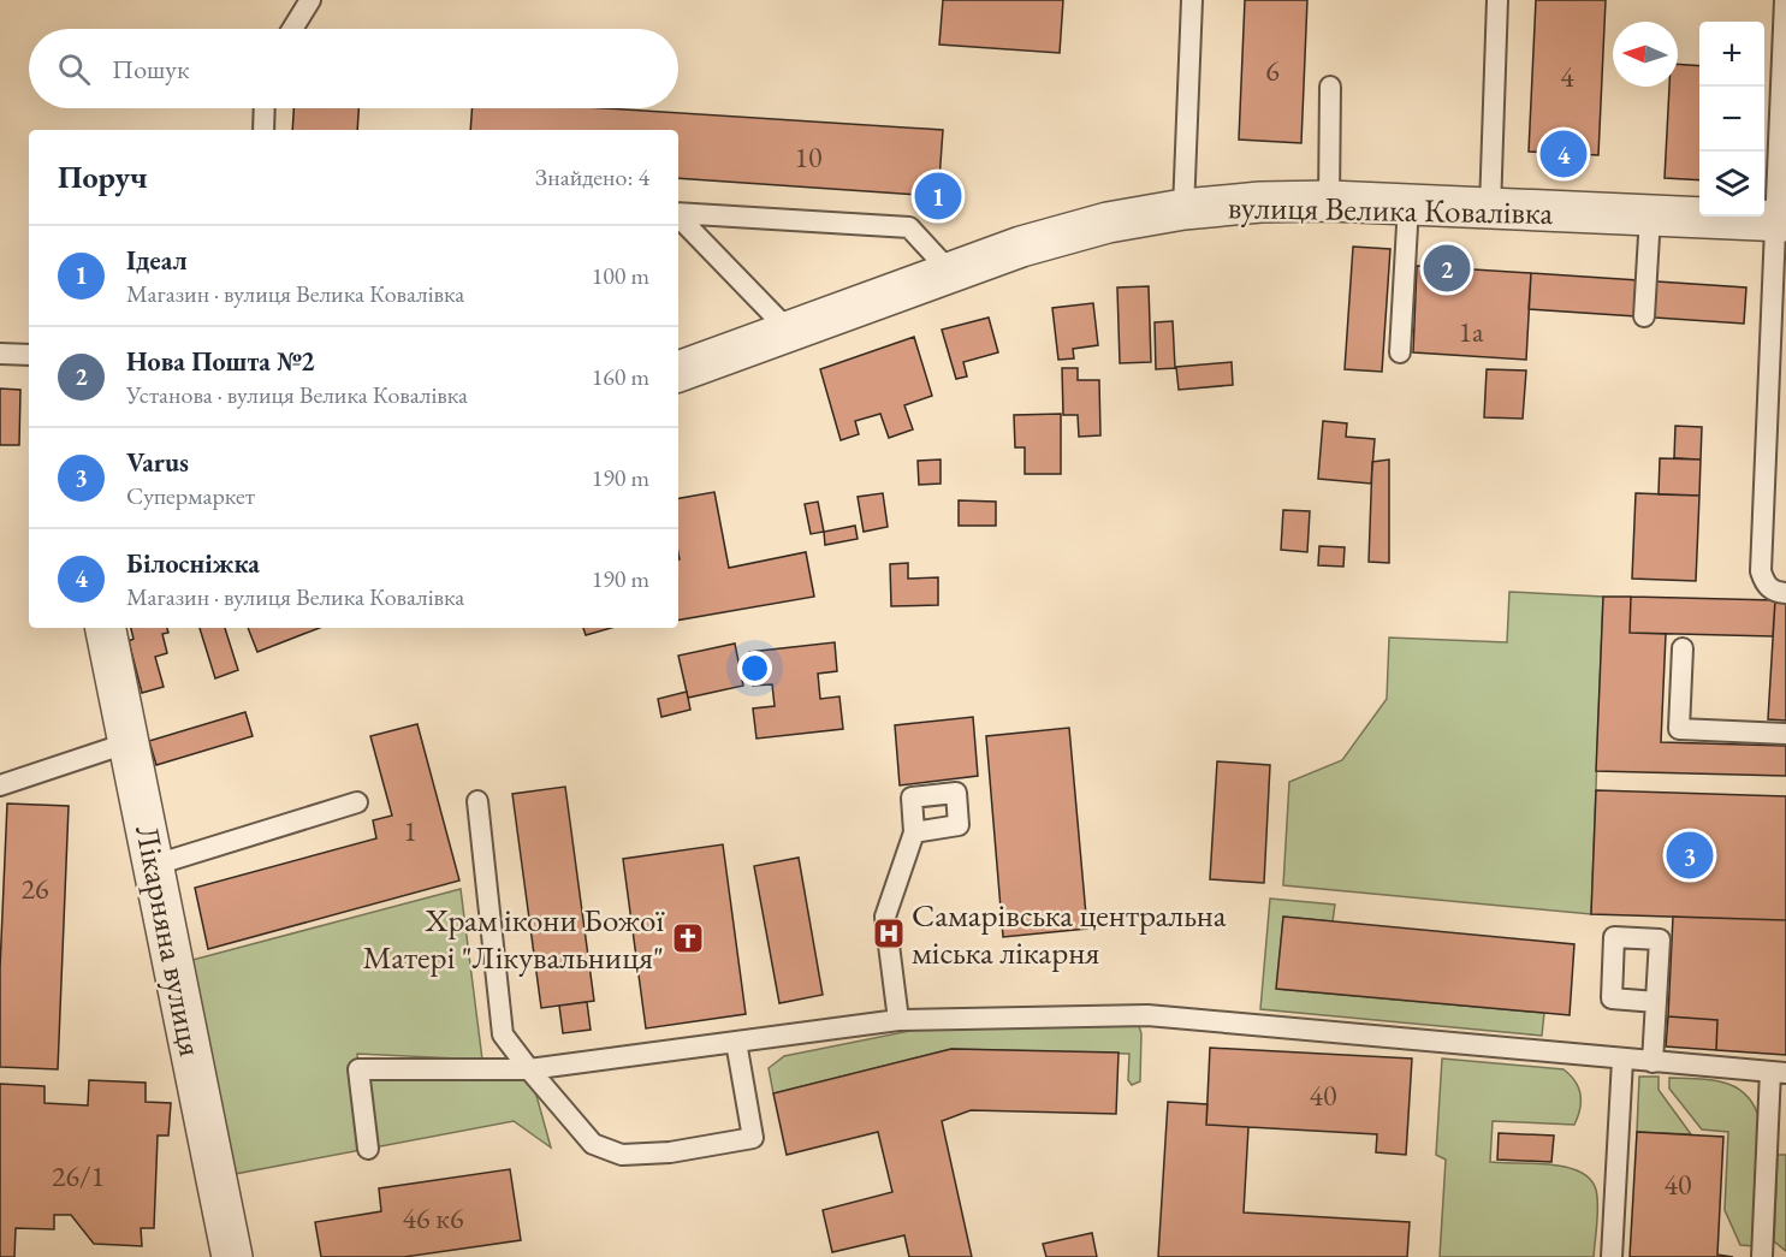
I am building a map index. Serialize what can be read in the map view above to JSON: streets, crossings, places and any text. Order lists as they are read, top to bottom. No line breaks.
{"streets":{"street":["вулиця Велика Ковалівка","Лікарняна вулиця"]},"places":{"hospital":["Самарівська центральна міська лікарня"],"church":["Храм ікони Божої Матері \"Лікувальниця\""]},"house_numbers":["6","4","10","1а","1","26","40","26/1","40","46 к6"],"north":"left","page":{"map_buttons":["+","−"],"search":"Пошук","pins":["4","1","2","3"],"heading":["Поруч","Знайдено: 4"],"list":[{"mark":"1","name":"Ідеал","note":"Магазин · вулиця Велика Ковалівка","value":"100 m"},{"mark":"2","name":"Нова Пошта №2","note":"Установа · вулиця Велика Ковалівка","value":"160 m"},{"mark":"3","name":"Varus","note":"Супермаркет","value":"190 m"},{"mark":"4","name":"Білосніжка","note":"Магазин · вулиця Велика Ковалівка","value":"190 m"}]}}
